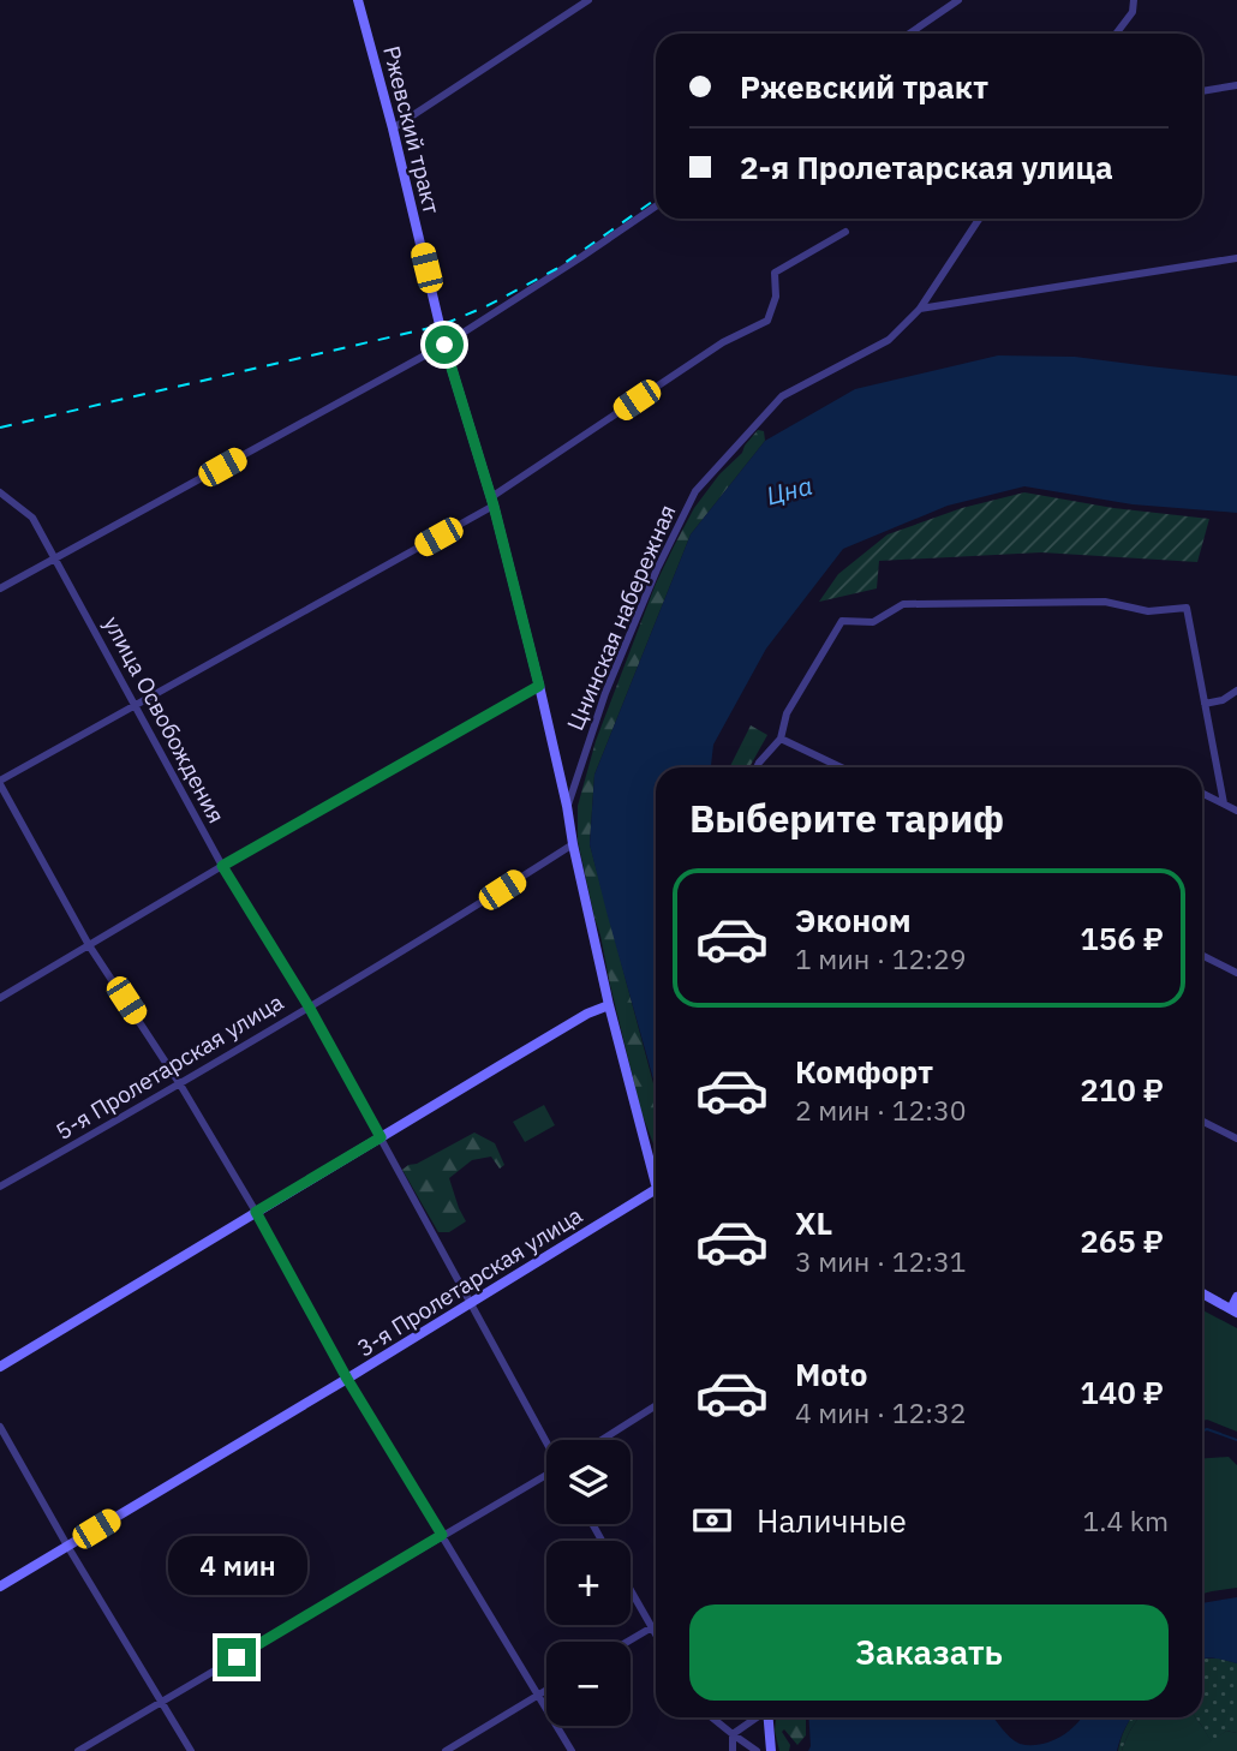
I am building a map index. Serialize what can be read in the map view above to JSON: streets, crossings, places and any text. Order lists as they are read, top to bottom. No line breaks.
{"streets":{"street":["Ржевский тракт","Цнинская набережная","улица Освобождения","5-я Пролетарская улица","3-я Пролетарская улица"]},"crossings":[["Ржевский тракт","Цнинская набережная"],["Цнинская набережная","5-я Пролетарская улица"],["улица Освобождения","5-я Пролетарская улица"],["улица Освобождения","3-я Пролетарская улица"]],"water":["Цна"],"page":{"banner":["Ржевский тракт","2-я Пролетарская улица"],"heading":"Выберите тариф","list":[{"name":"Эконом","note":"1 мин · 12:29","value":"156 ₽"},{"name":"Комфорт","note":"2 мин · 12:30","value":"210 ₽"},{"name":"XL","note":"3 мин · 12:31","value":"265 ₽"},{"name":"Moto","note":"4 мин · 12:32","value":"140 ₽"}],"map_buttons":["+","−"],"pay":["Наличные","1.4 km"],"bubble":"4 мин","buttons":"Заказать"}}
